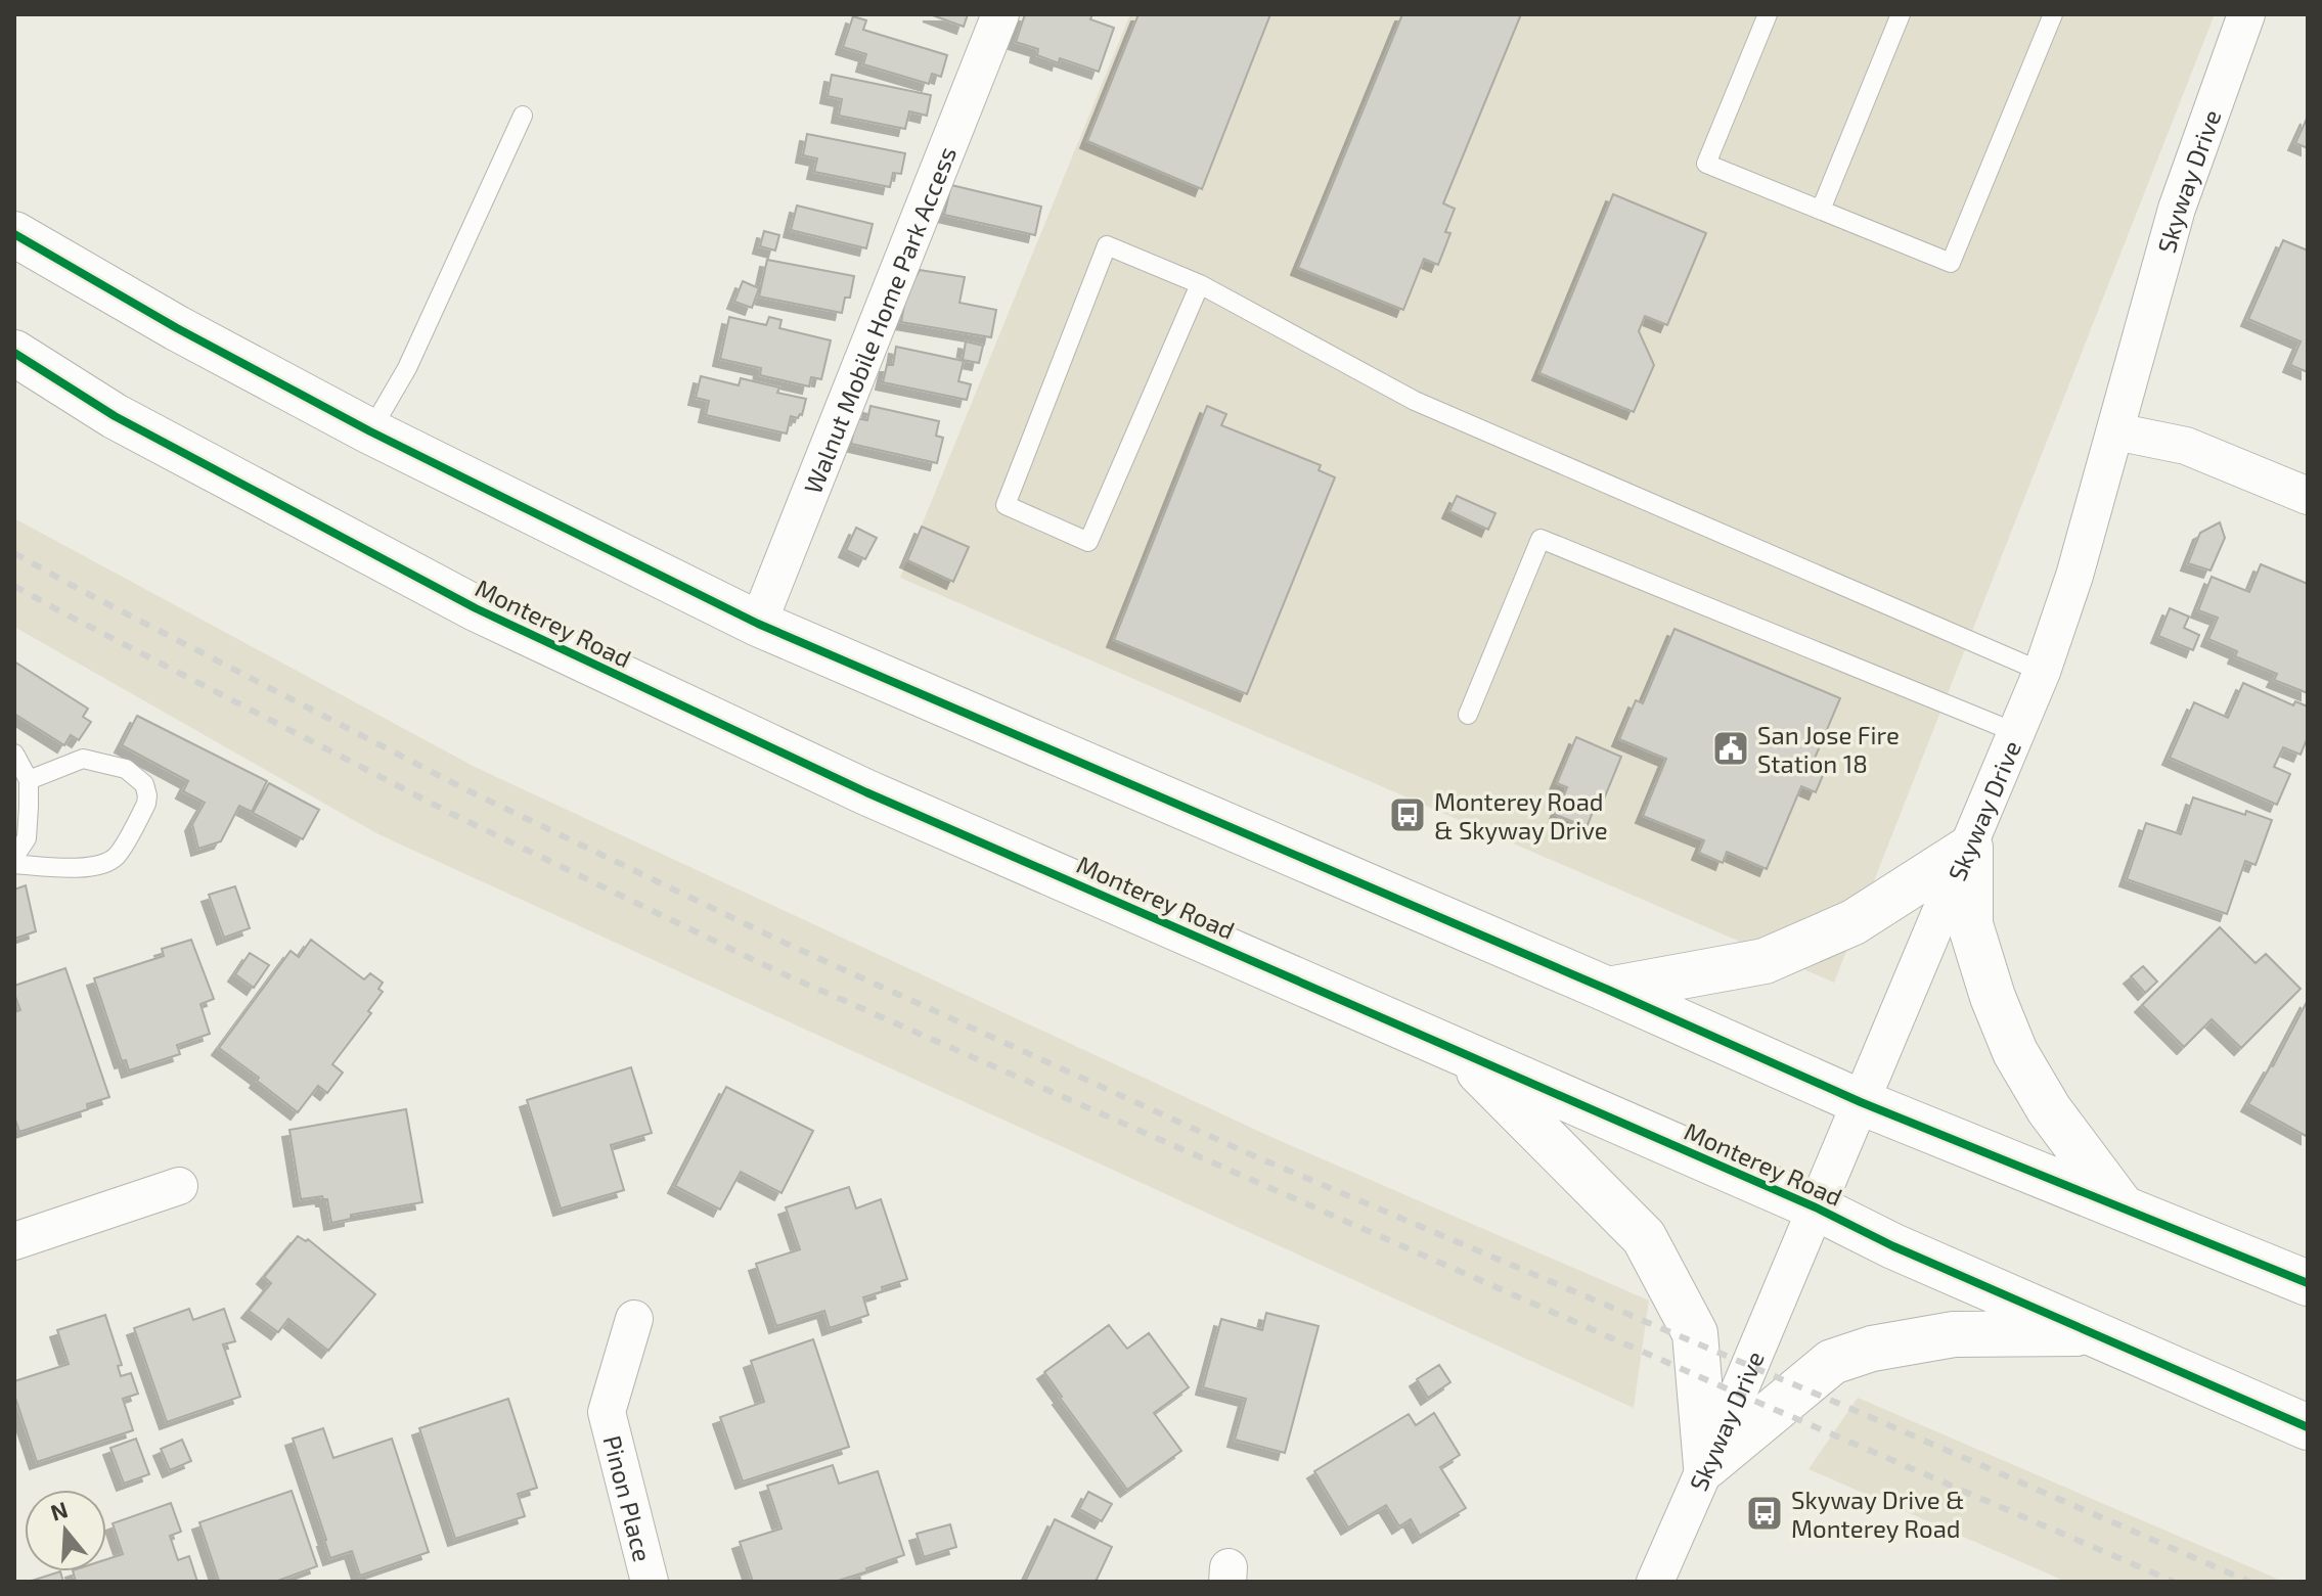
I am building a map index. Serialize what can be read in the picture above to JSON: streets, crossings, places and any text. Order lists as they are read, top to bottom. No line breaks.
{"streets":{"main road":["Monterey Road"],"street":["Skyway Drive","Walnut Mobile Home Park Access","Pinon Place"]},"crossings":[["Skyway Drive","Monterey Road"]],"places":{"public building":["San Jose Fire Station 18"],"bus stop":["Monterey Road & Skyway Drive","Skyway Drive & Monterey Road"]},"north":"top"}
